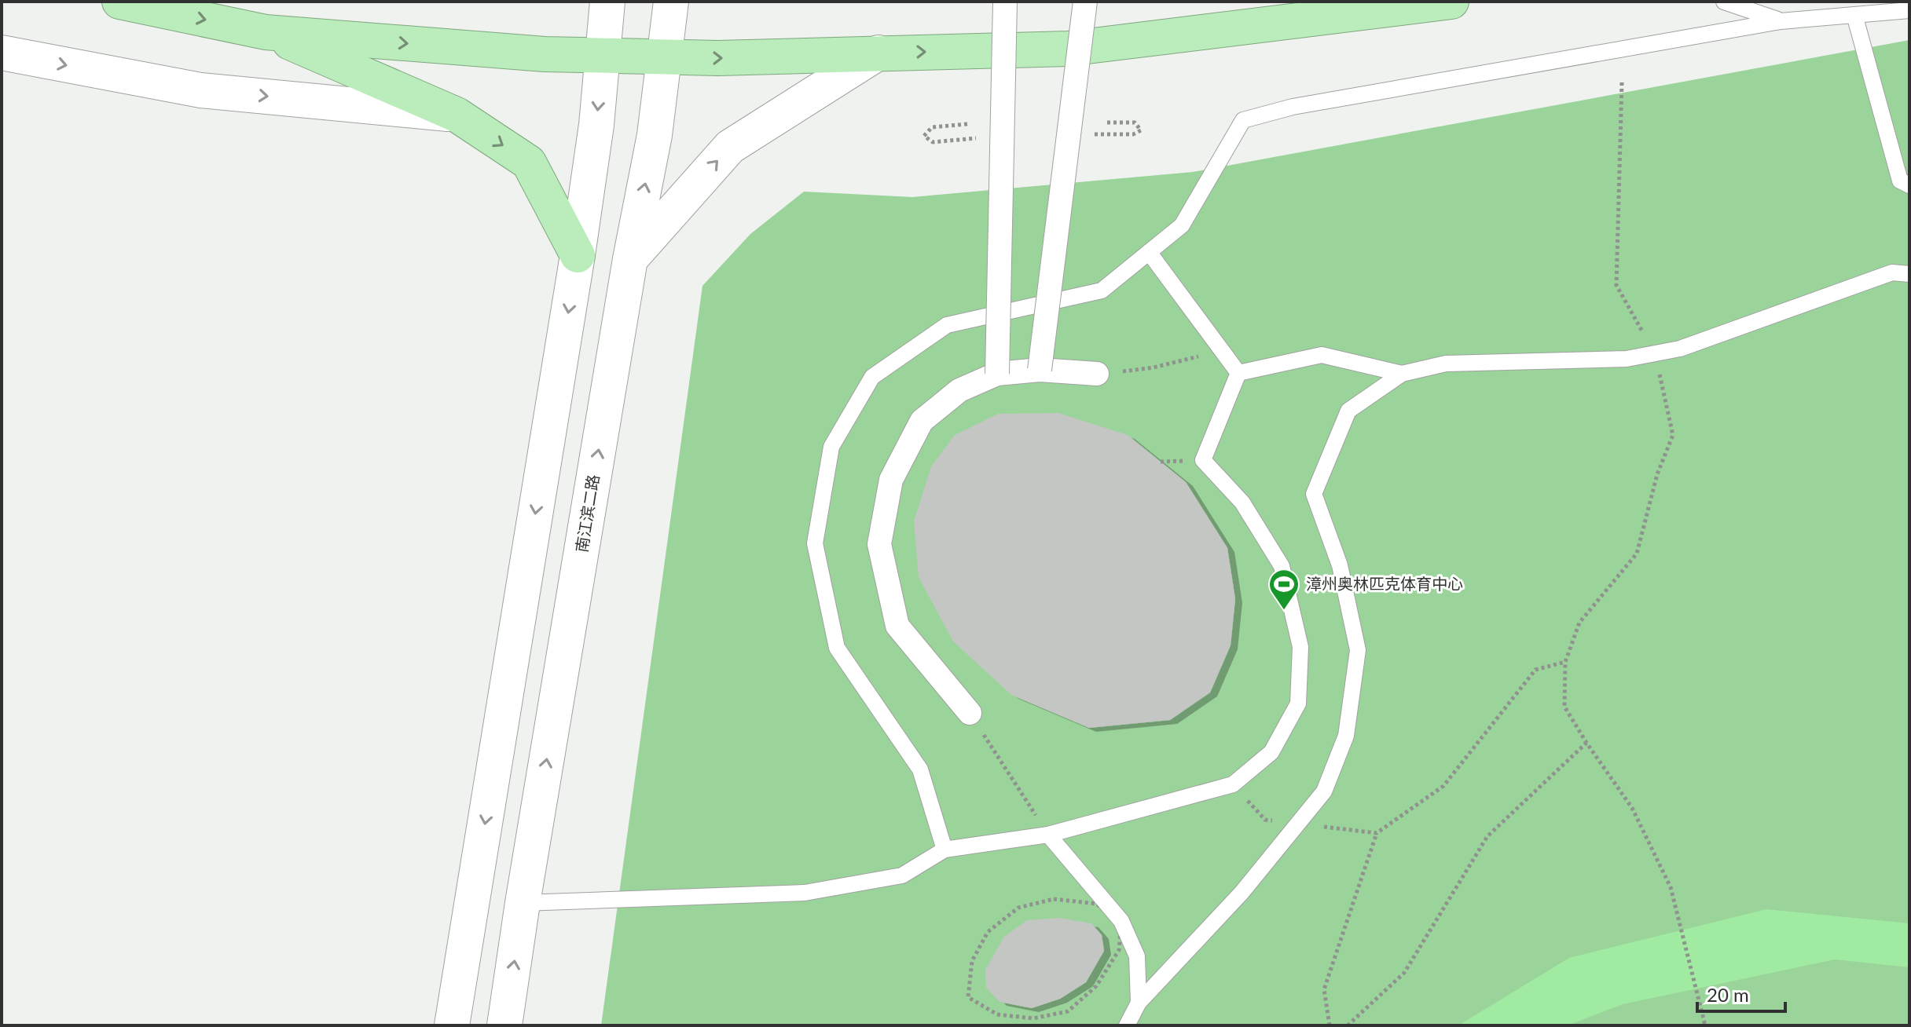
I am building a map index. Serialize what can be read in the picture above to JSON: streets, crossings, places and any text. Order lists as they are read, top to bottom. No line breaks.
{"streets":{"street":["南江滨二路"]},"places":{"sports":["漳州奥林匹克体育中心"]},"scale_bar":"20 m"}
